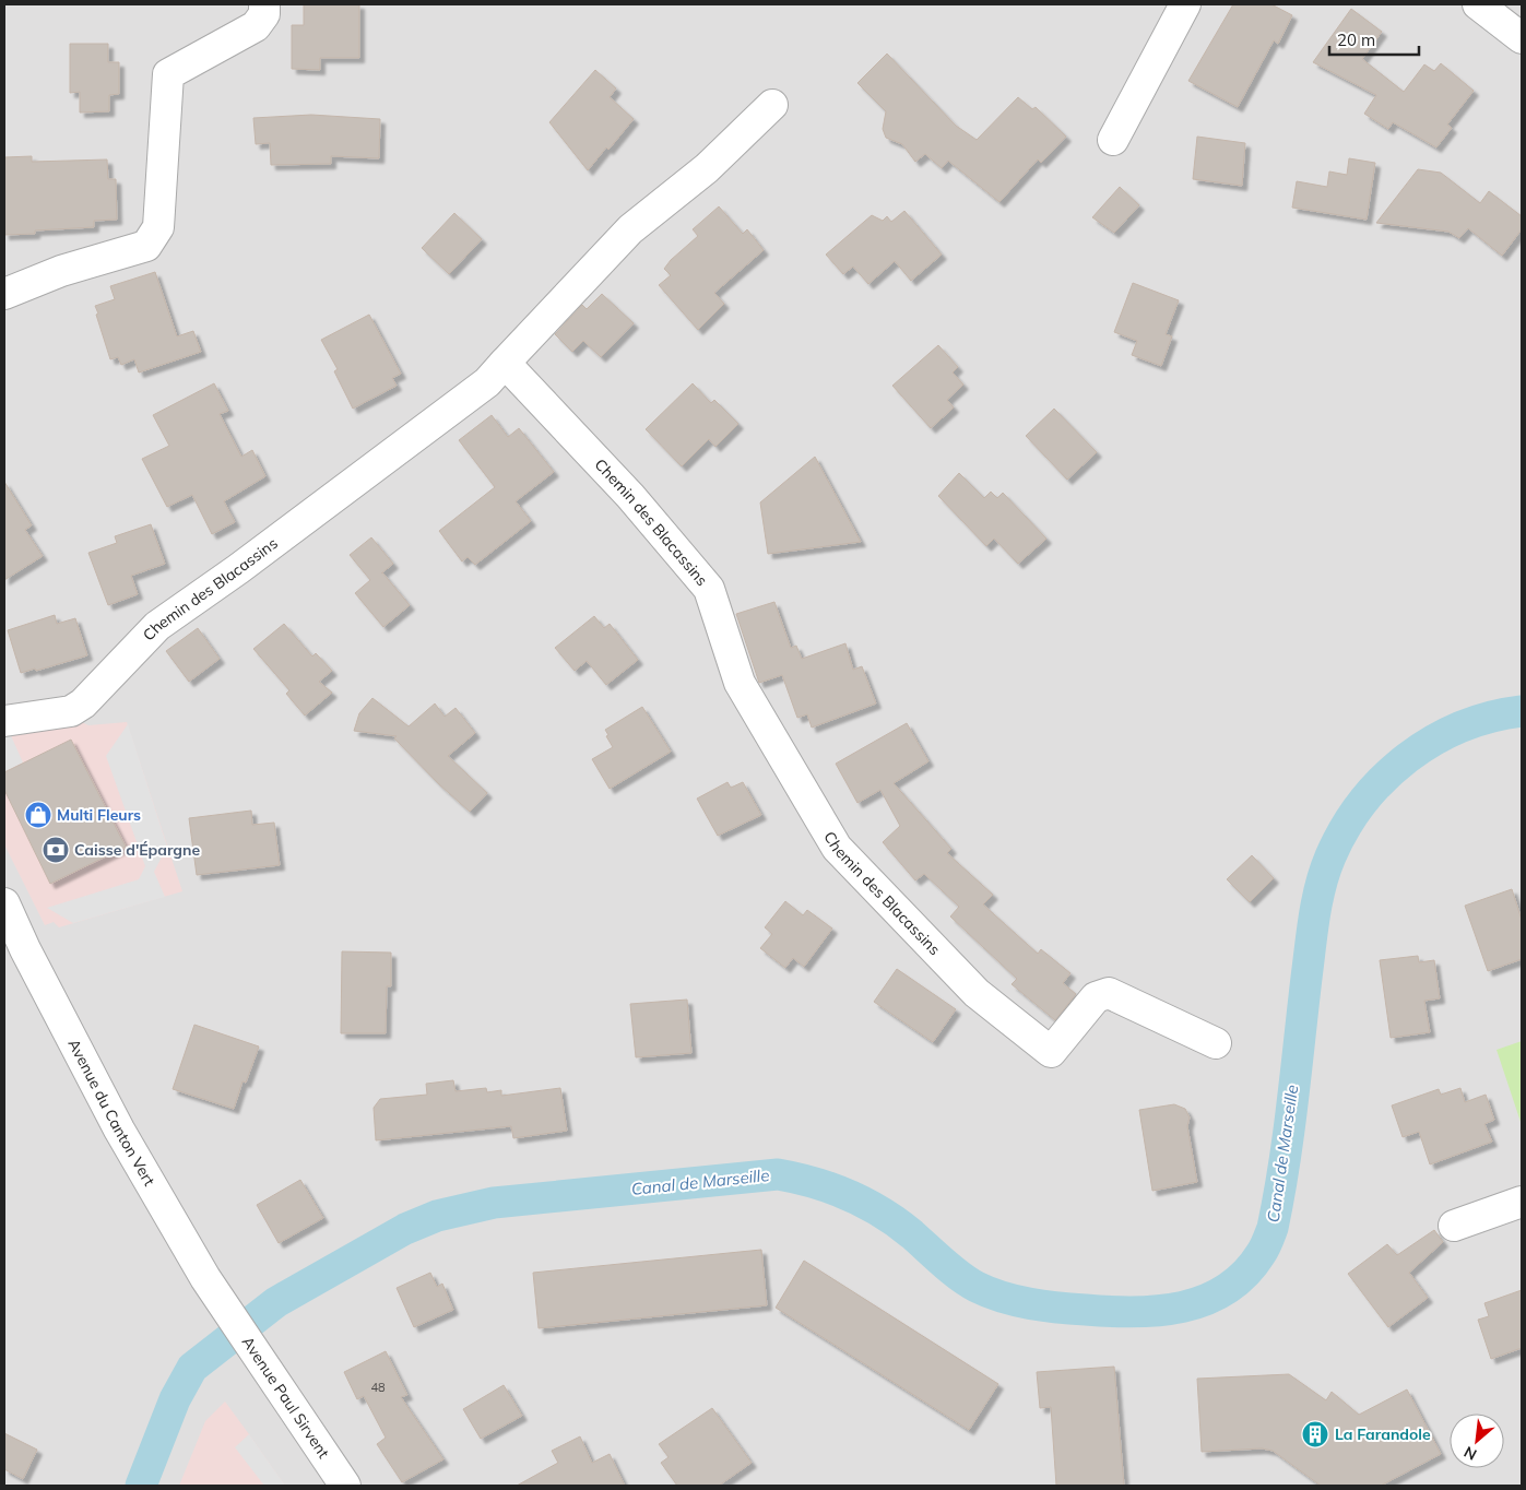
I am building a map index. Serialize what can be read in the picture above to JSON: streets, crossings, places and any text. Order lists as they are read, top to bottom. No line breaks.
{"streets":{"street":["Chemin des Blacassins","Avenue du Canton Vert","Avenue Paul Sirvent"]},"crossings":[["Avenue du Canton Vert","Avenue Paul Sirvent"]],"water":["Canal de Marseille"],"places":{"shop":["Multi Fleurs"],"bank":["Caisse d'Épargne"],"building":["La Farandole"]},"house_numbers":["48"],"scale_bar":"20 m","north":"bottom left"}
